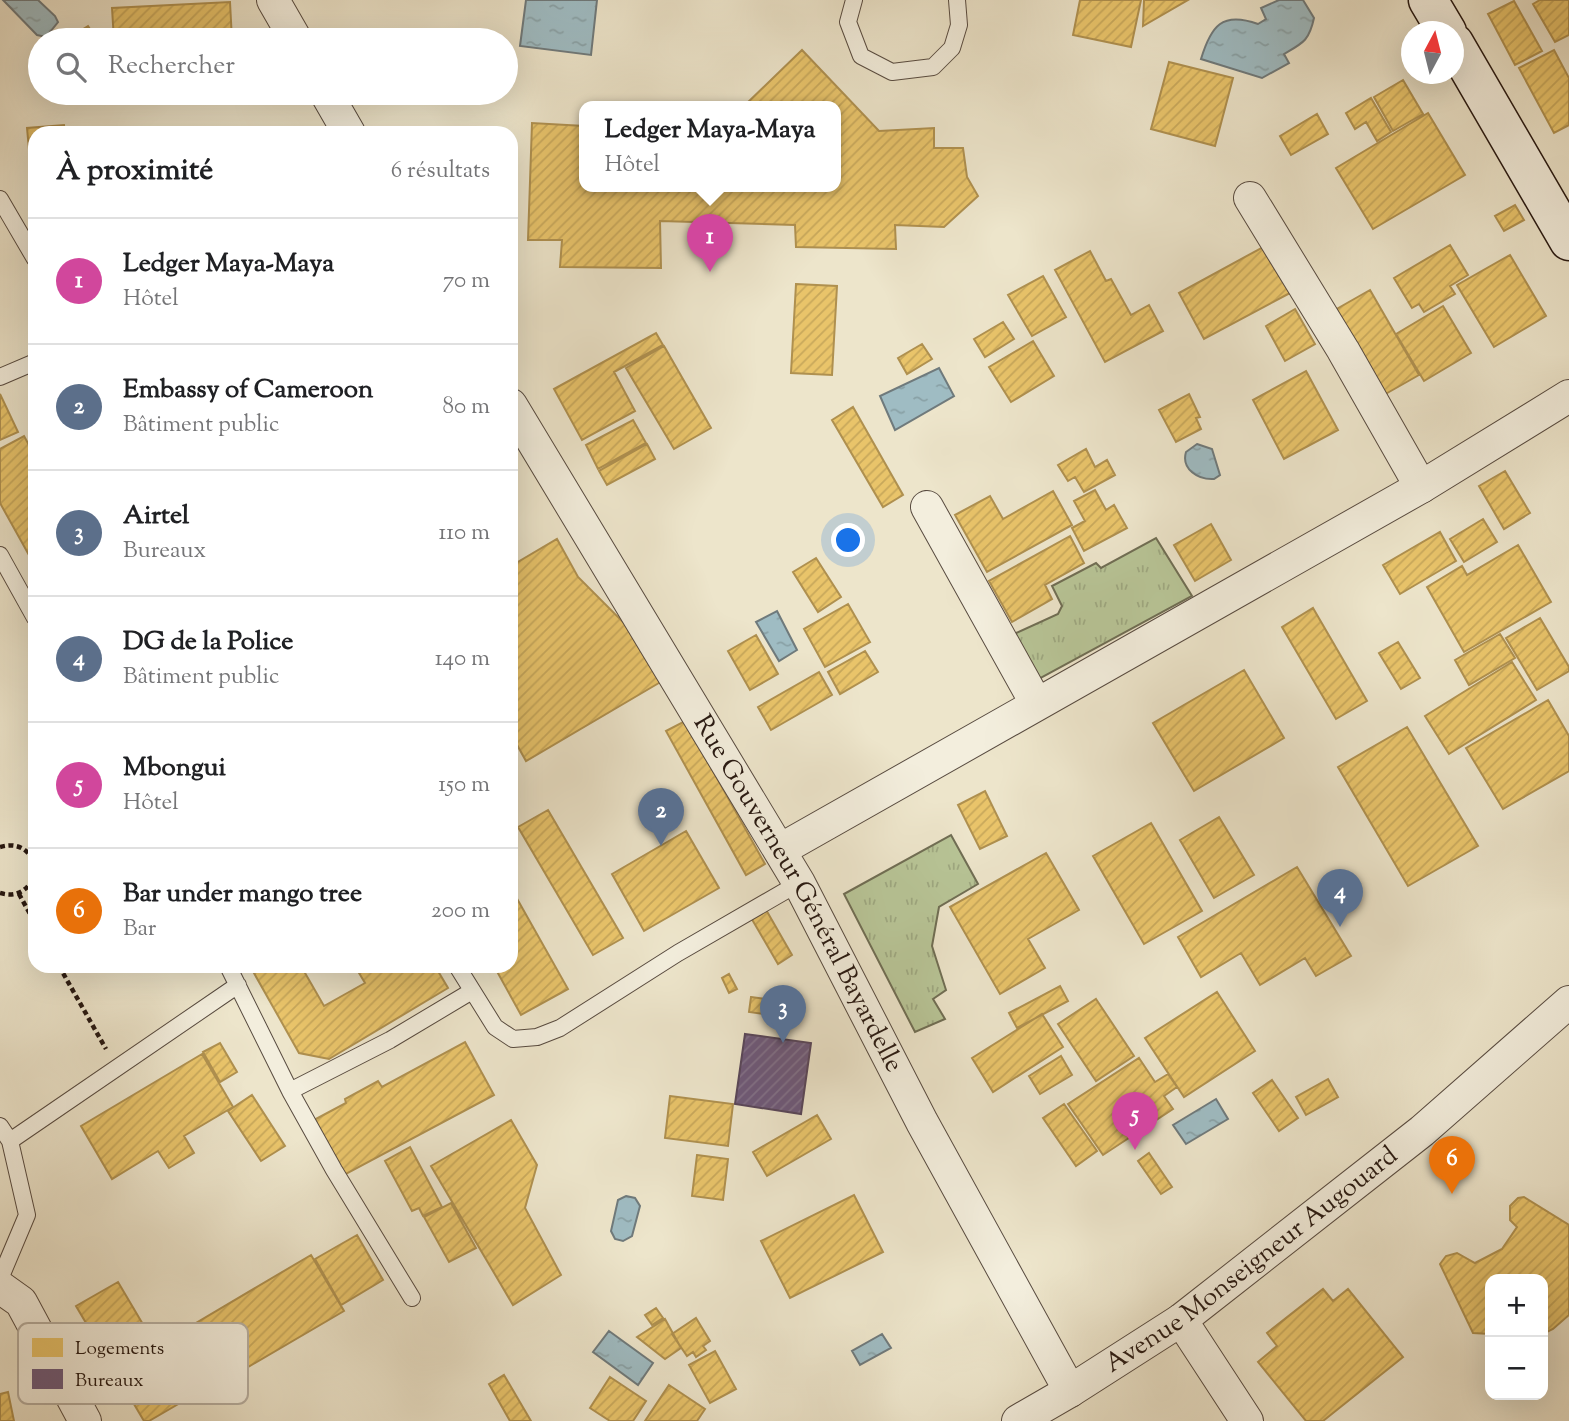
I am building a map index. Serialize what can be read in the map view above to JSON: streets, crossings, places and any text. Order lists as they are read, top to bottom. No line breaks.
{"streets":{"street":["Rue Gouverneur Général Bayardelle","Avenue Monseigneur Augouard"]},"crossings":[["Rue Gouverneur Général Bayardelle","Avenue Monseigneur Augouard"]],"legend":["Logements","Bureaux"],"north":"top","page":{"search":"Rechercher","popup":["Ledger Maya-Maya","Hôtel"],"heading":["À proximité","6 résultats"],"pins":["1","2","4","3","5","6"],"list":[{"mark":"1","name":"Ledger Maya-Maya","note":"Hôtel","value":"70 m"},{"mark":"2","name":"Embassy of Cameroon","note":"Bâtiment public","value":"80 m"},{"mark":"3","name":"Airtel","note":"Bureaux","value":"110 m"},{"mark":"4","name":"DG de la Police","note":"Bâtiment public","value":"140 m"},{"mark":"5","name":"Mbongui","note":"Hôtel","value":"150 m"},{"mark":"6","name":"Bar under mango tree","note":"Bar","value":"200 m"}],"map_buttons":["+","−"]}}
